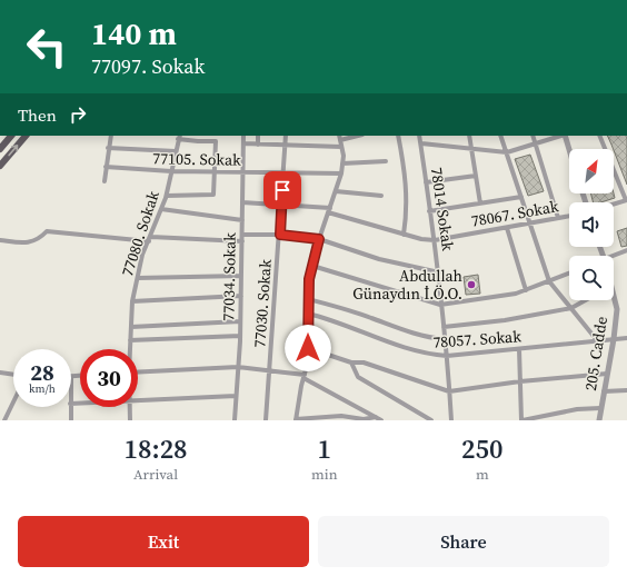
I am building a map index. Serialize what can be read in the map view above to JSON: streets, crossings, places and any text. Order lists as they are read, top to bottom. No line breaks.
{"streets":{"street":["77105. Sokak","78014 Sokak","78067. Sokak","77080. Sokak","77034. Sokak","77030. Sokak","78057. Sokak","205. Cadde"]},"crossings":[["77105. Sokak","77080. Sokak"],["77105. Sokak","77034. Sokak"],["77105. Sokak","77030. Sokak"],["78014 Sokak","78067. Sokak"],["78014 Sokak","78057. Sokak"],["78067. Sokak","77034. Sokak"],["78067. Sokak","77030. Sokak"],["78057. Sokak","205. Cadde"]],"places":["Abdullah Günaydın İ.Ö.O."],"north":"top right","page":{"turn":["140 m","77097. Sokak"],"then":"Then","speed":"28 km/h","limit":"30","eta":["18:28","Arrival","1","min","250","m"],"buttons":["Exit","Share"]}}
